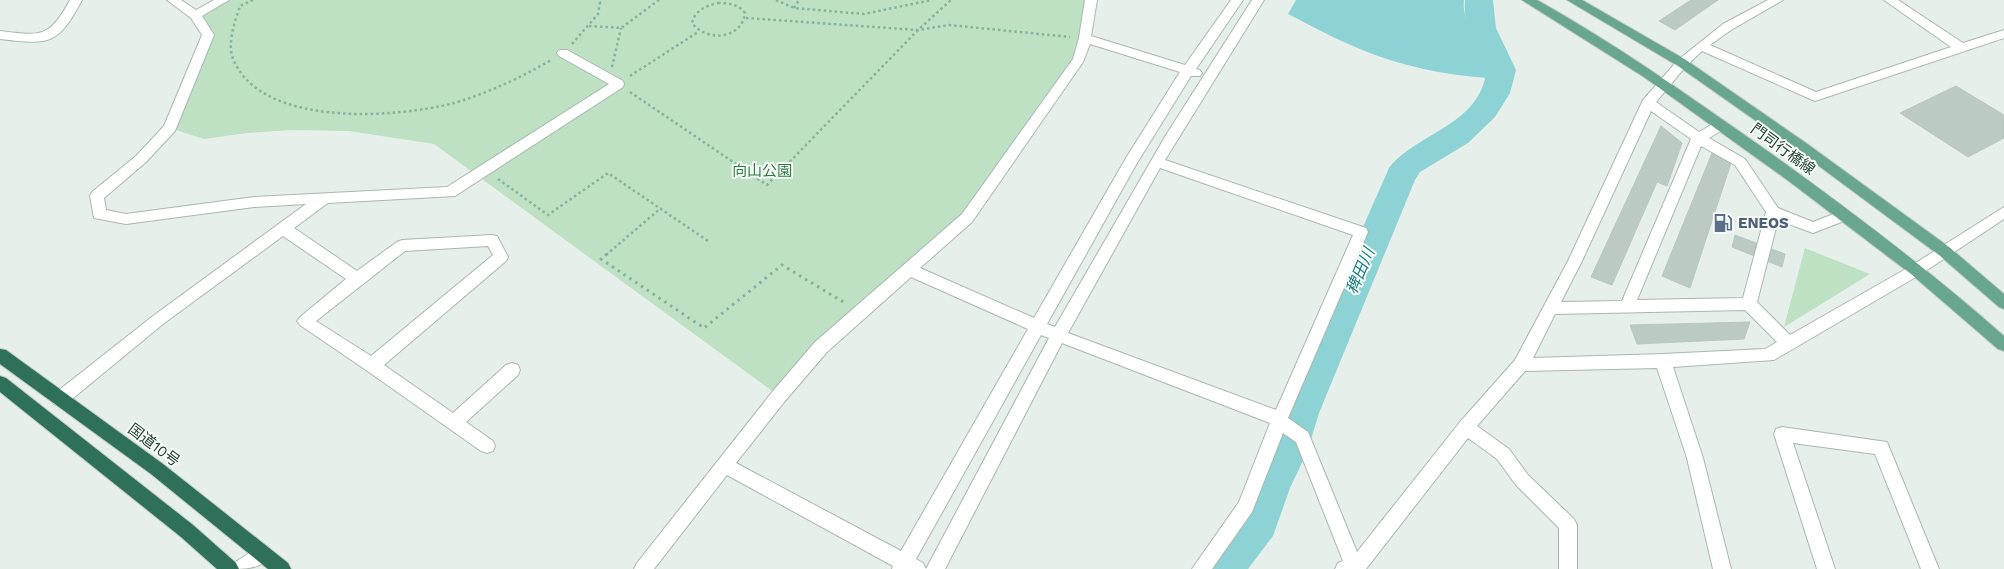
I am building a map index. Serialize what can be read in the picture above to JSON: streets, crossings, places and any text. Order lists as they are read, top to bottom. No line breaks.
{"streets":{"highway":["国道10号"],"main road":["門司行橋線"]},"water":["稗田川"],"parks":["向山公園"],"places":{"fuel station":["ENEOS"]}}
